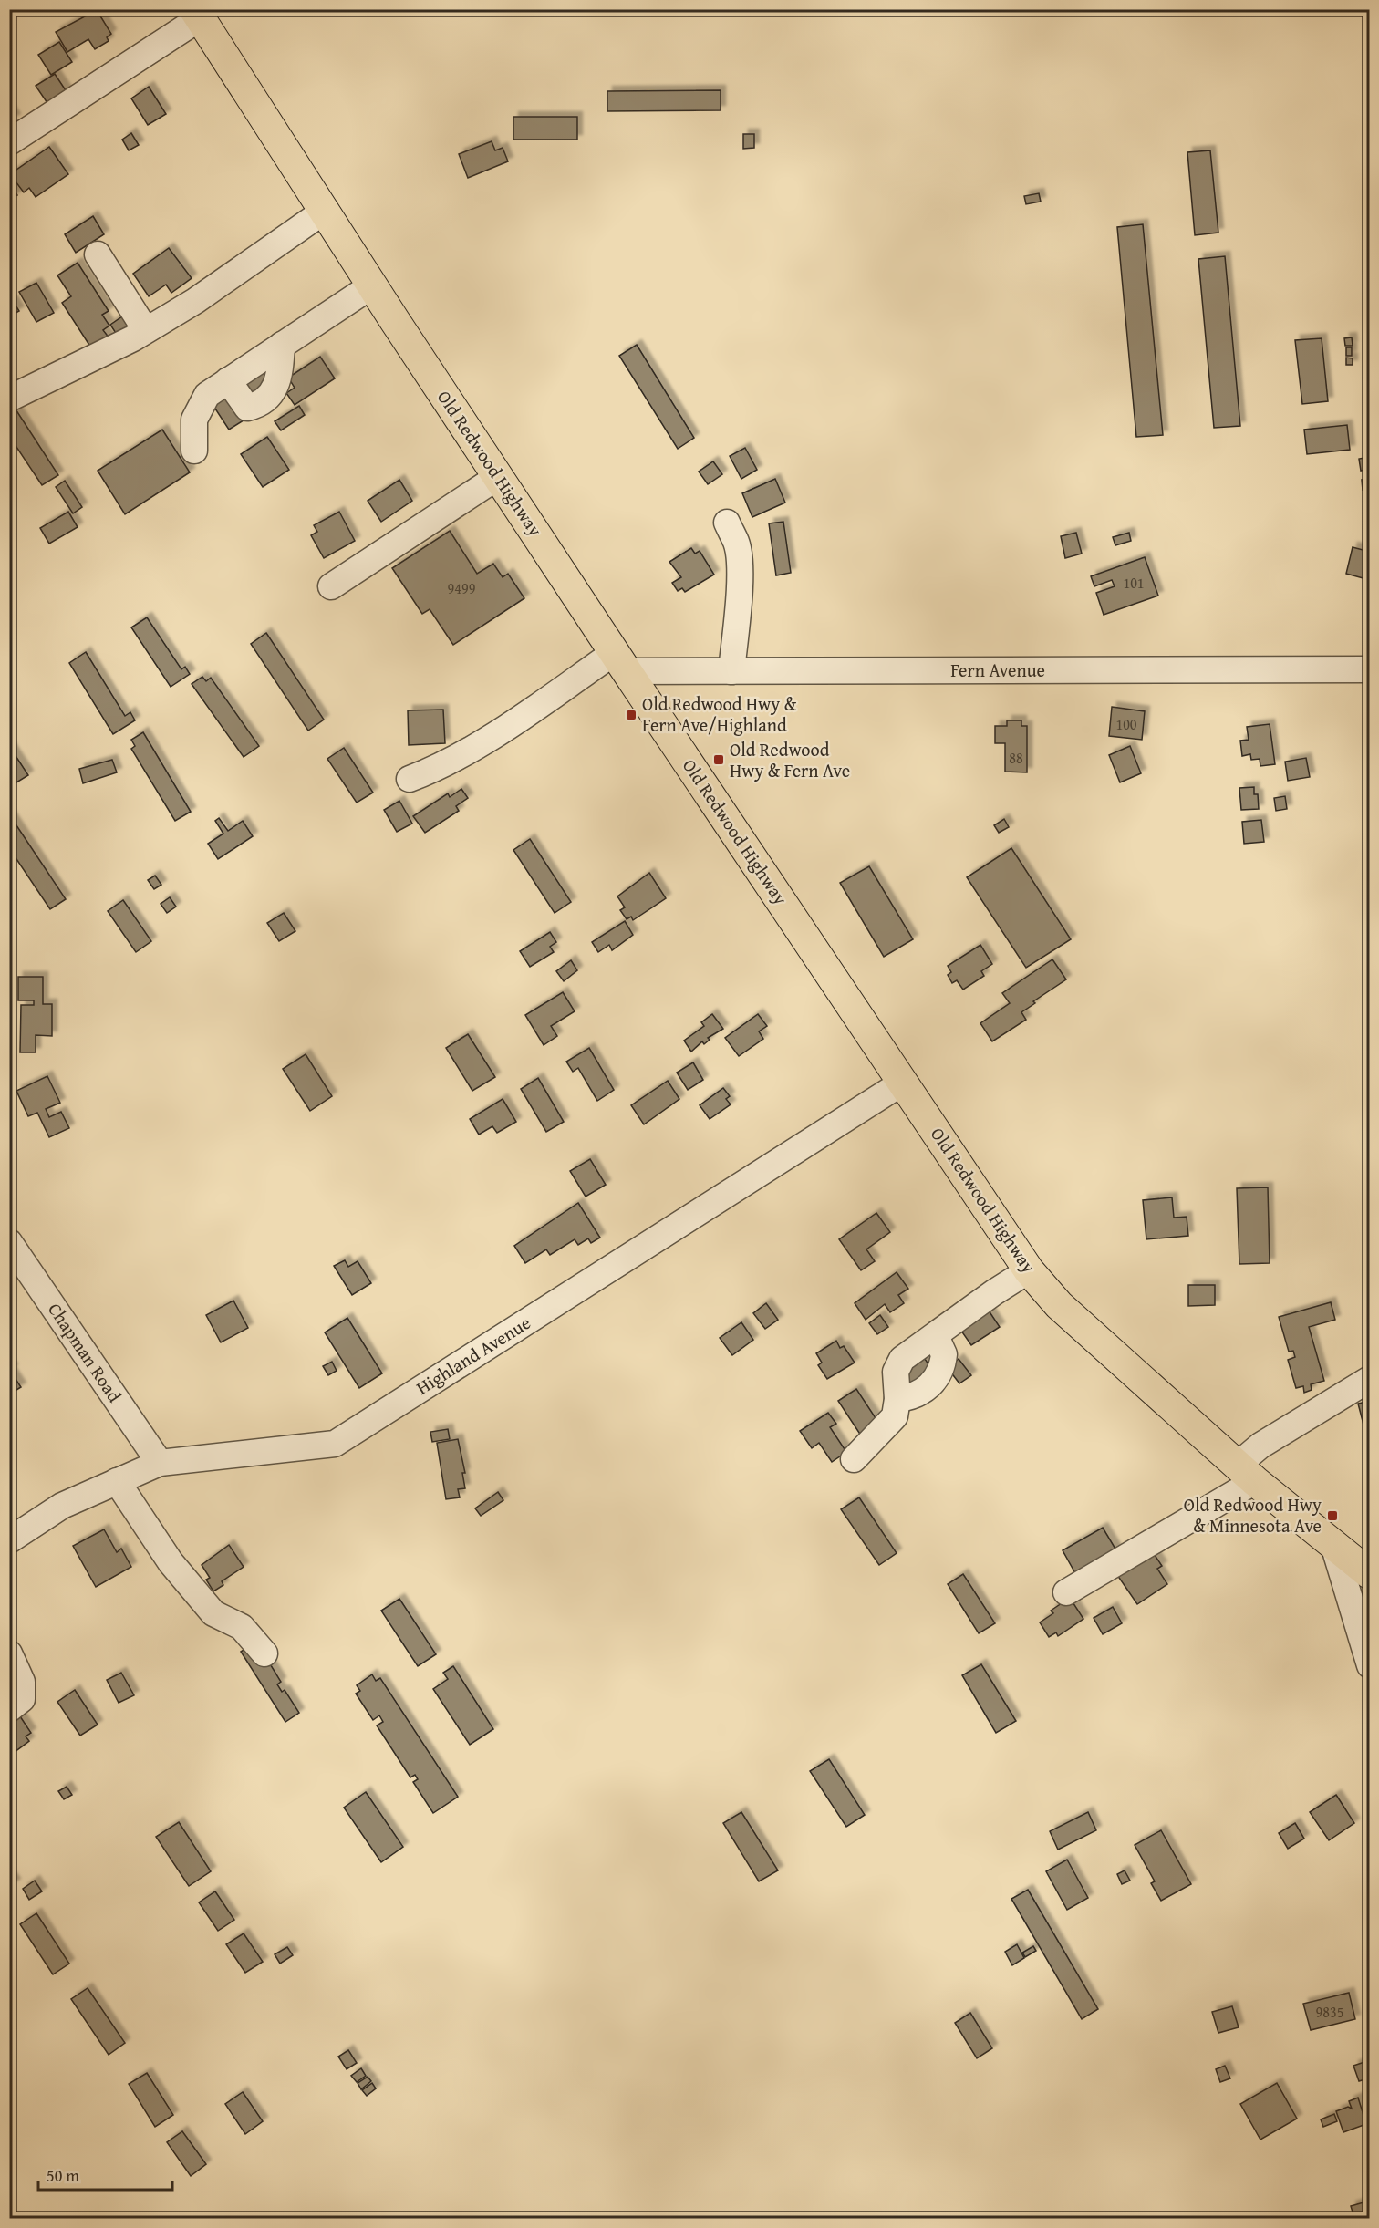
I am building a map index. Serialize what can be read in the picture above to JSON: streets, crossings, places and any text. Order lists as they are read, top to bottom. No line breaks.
{"streets":{"main road":["Old Redwood Highway"],"street":["Fern Avenue","Chapman Road","Highland Avenue"]},"crossings":[["Old Redwood Highway","Fern Avenue"],["Old Redwood Highway","Highland Avenue"],["Chapman Road","Highland Avenue"]],"places":{"transit":["Old Redwood Hwy & Fern Ave/Highland","Old Redwood Hwy & Fern Ave","Old Redwood Hwy & Minnesota Ave"]},"house_numbers":["101","9499","100","88","9835"],"scale_bar":"50 m"}
